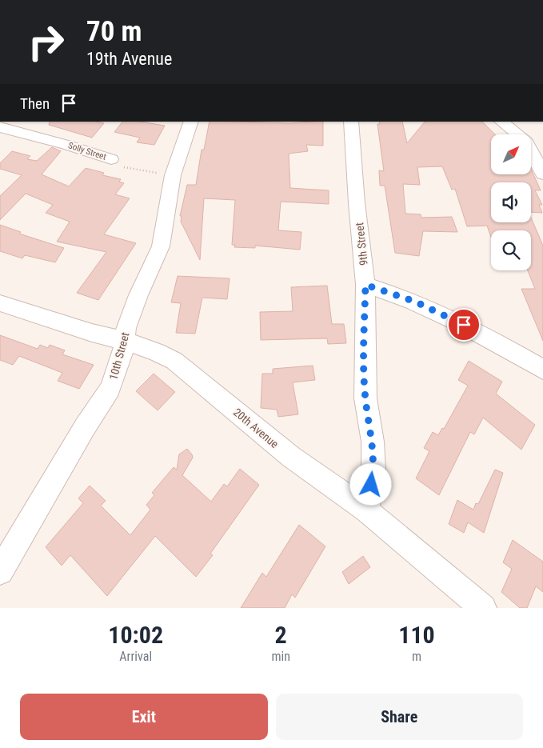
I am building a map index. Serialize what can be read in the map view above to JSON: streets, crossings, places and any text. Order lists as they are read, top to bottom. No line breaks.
{"streets":{"street":["Solly Street","9th Street","10th Street","20th Avenue"]},"crossings":[["Solly Street","10th Street"],["9th Street","20th Avenue"],["10th Street","20th Avenue"]],"north":"top right","page":{"turn":["70 m","19th Avenue"],"then":"Then","eta":["10:02","Arrival","2","min","110","m"],"buttons":["Exit","Share"]}}
